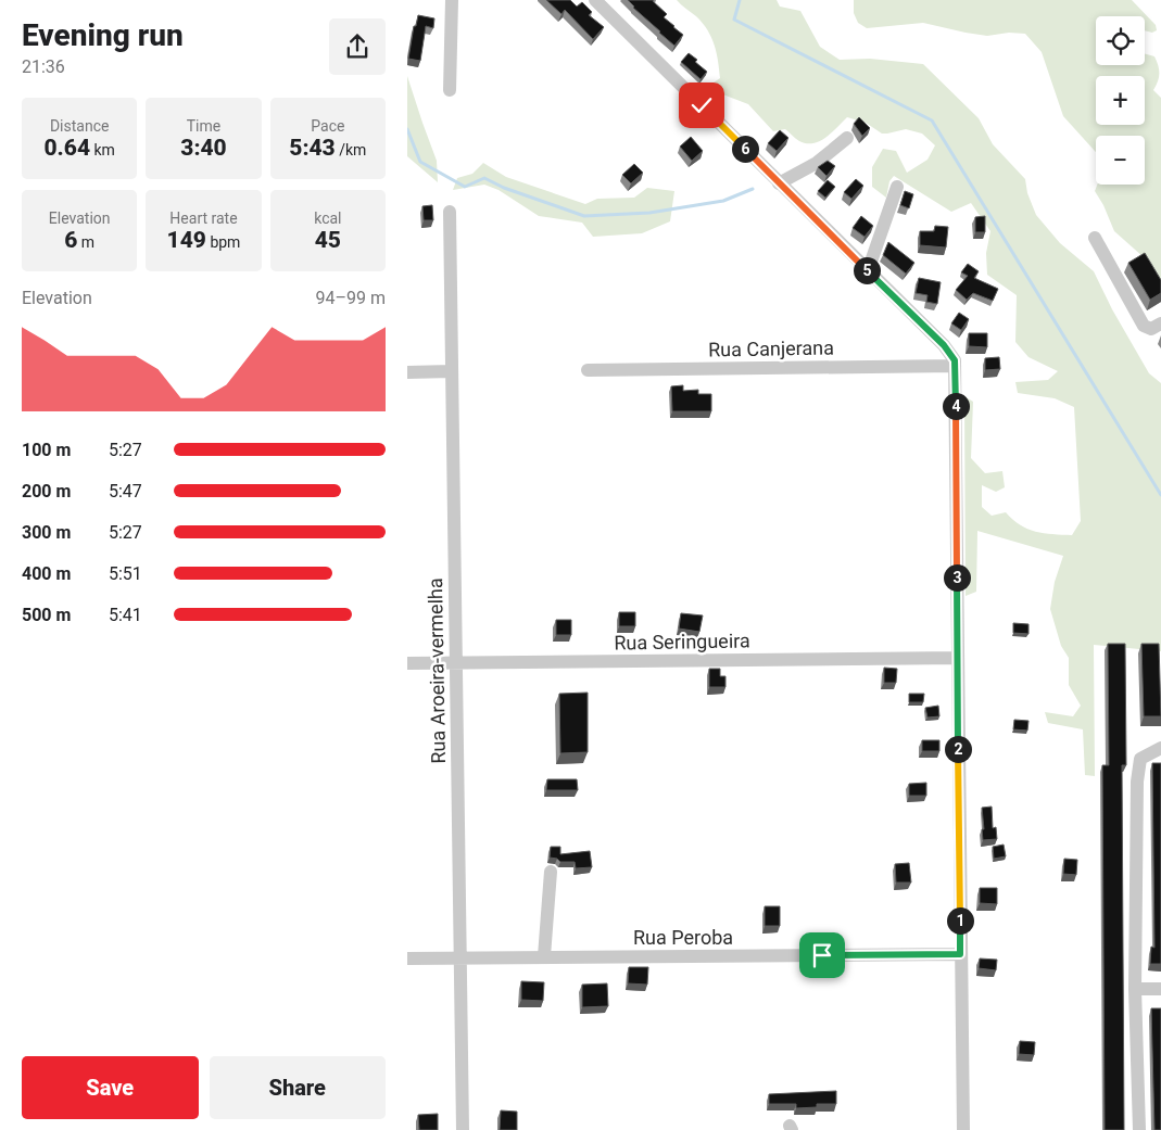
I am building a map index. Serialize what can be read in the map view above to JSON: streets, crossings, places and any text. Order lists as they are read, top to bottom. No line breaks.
{"streets":{"street":["Rua Canjerana","Rua Seringueira","Rua Aroeira-vermelha","Rua Peroba"]},"crossings":[["Rua Seringueira","Rua Aroeira-vermelha"],["Rua Aroeira-vermelha","Rua Peroba"]],"page":{"heading":["Evening run","21:36"],"map_buttons":["+","−"],"stats":[["Distance","0.64 km"],["Time","3:40"],["Pace","5:43 /km"],["Elevation","6 m"],["Heart rate","149 bpm"],["kcal","45"]],"pins":["6","5","4","3","2","1"],"chart":["Elevation","94–99 m"],"list":[{"name":"100 m","note":"5:27"},{"name":"200 m","note":"5:47"},{"name":"300 m","note":"5:27"},{"name":"400 m","note":"5:51"},{"name":"500 m","note":"5:41"}],"buttons":["Save","Share"]}}
